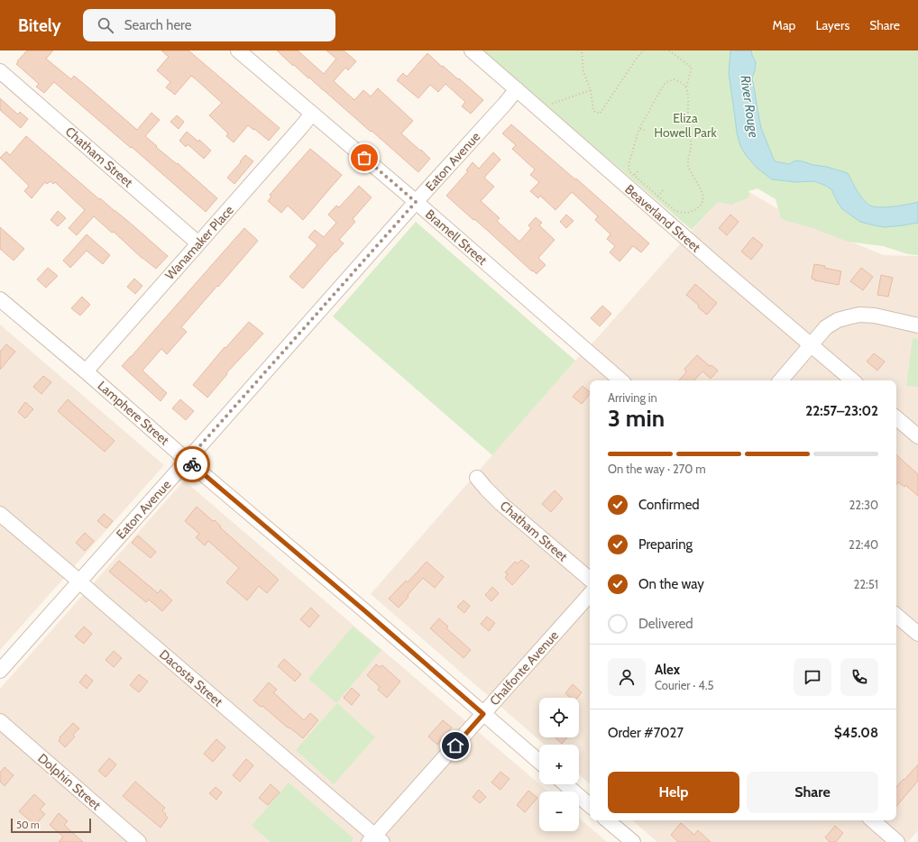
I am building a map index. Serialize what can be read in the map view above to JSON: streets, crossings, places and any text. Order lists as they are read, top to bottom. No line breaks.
{"streets":{"street":["Chatham Street","Eaton Avenue","Beaverland Street","Bramell Street","Wanamaker Place","Lamphere Street","Chalfonte Avenue","Dacosta Street","Dolphin Street"]},"crossings":[["Chatham Street","Wanamaker Place"],["Eaton Avenue","Beaverland Street"],["Eaton Avenue","Bramell Street"],["Eaton Avenue","Lamphere Street"],["Eaton Avenue","Dacosta Street"],["Bramell Street","Wanamaker Place"],["Wanamaker Place","Lamphere Street"],["Lamphere Street","Chalfonte Avenue"],["Chalfonte Avenue","Dacosta Street"]],"water":["River Rouge"],"parks":["Eliza Howell Park"],"scale_bar":"50 m","page":{"header":"Bitely","search":"Search here","nav":["Map","Layers","Share"],"heading":["3 min","Arriving in","22:57–23:02"],"panel":["Alex","Courier · 4.5","Order #7027","$45.08"],"bar":"On the way · 270 m","list":[["Confirmed","22:30"],["Preparing","22:40"],["On the way","22:51"],"Delivered"],"map_buttons":["+","−"],"buttons":["Help","Share"],"scale":"50 m"}}
